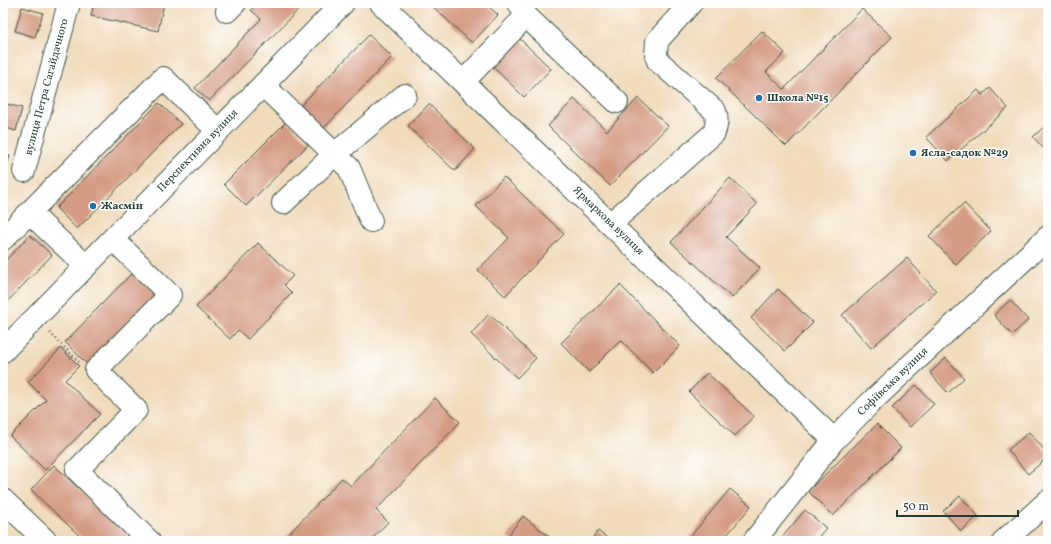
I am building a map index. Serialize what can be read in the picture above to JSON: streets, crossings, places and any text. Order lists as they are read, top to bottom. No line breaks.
{"streets":{"street":["вулиця Петра Сагайдачного","Перспективна вулиця","Ярмаркова вулиця","Софіївська вулиця"]},"crossings":[["Ярмаркова вулиця","Софіївська вулиця"]],"places":["Школа №15","Ясла-садок №29","Жасмін"],"scale_bar":"50 m"}
